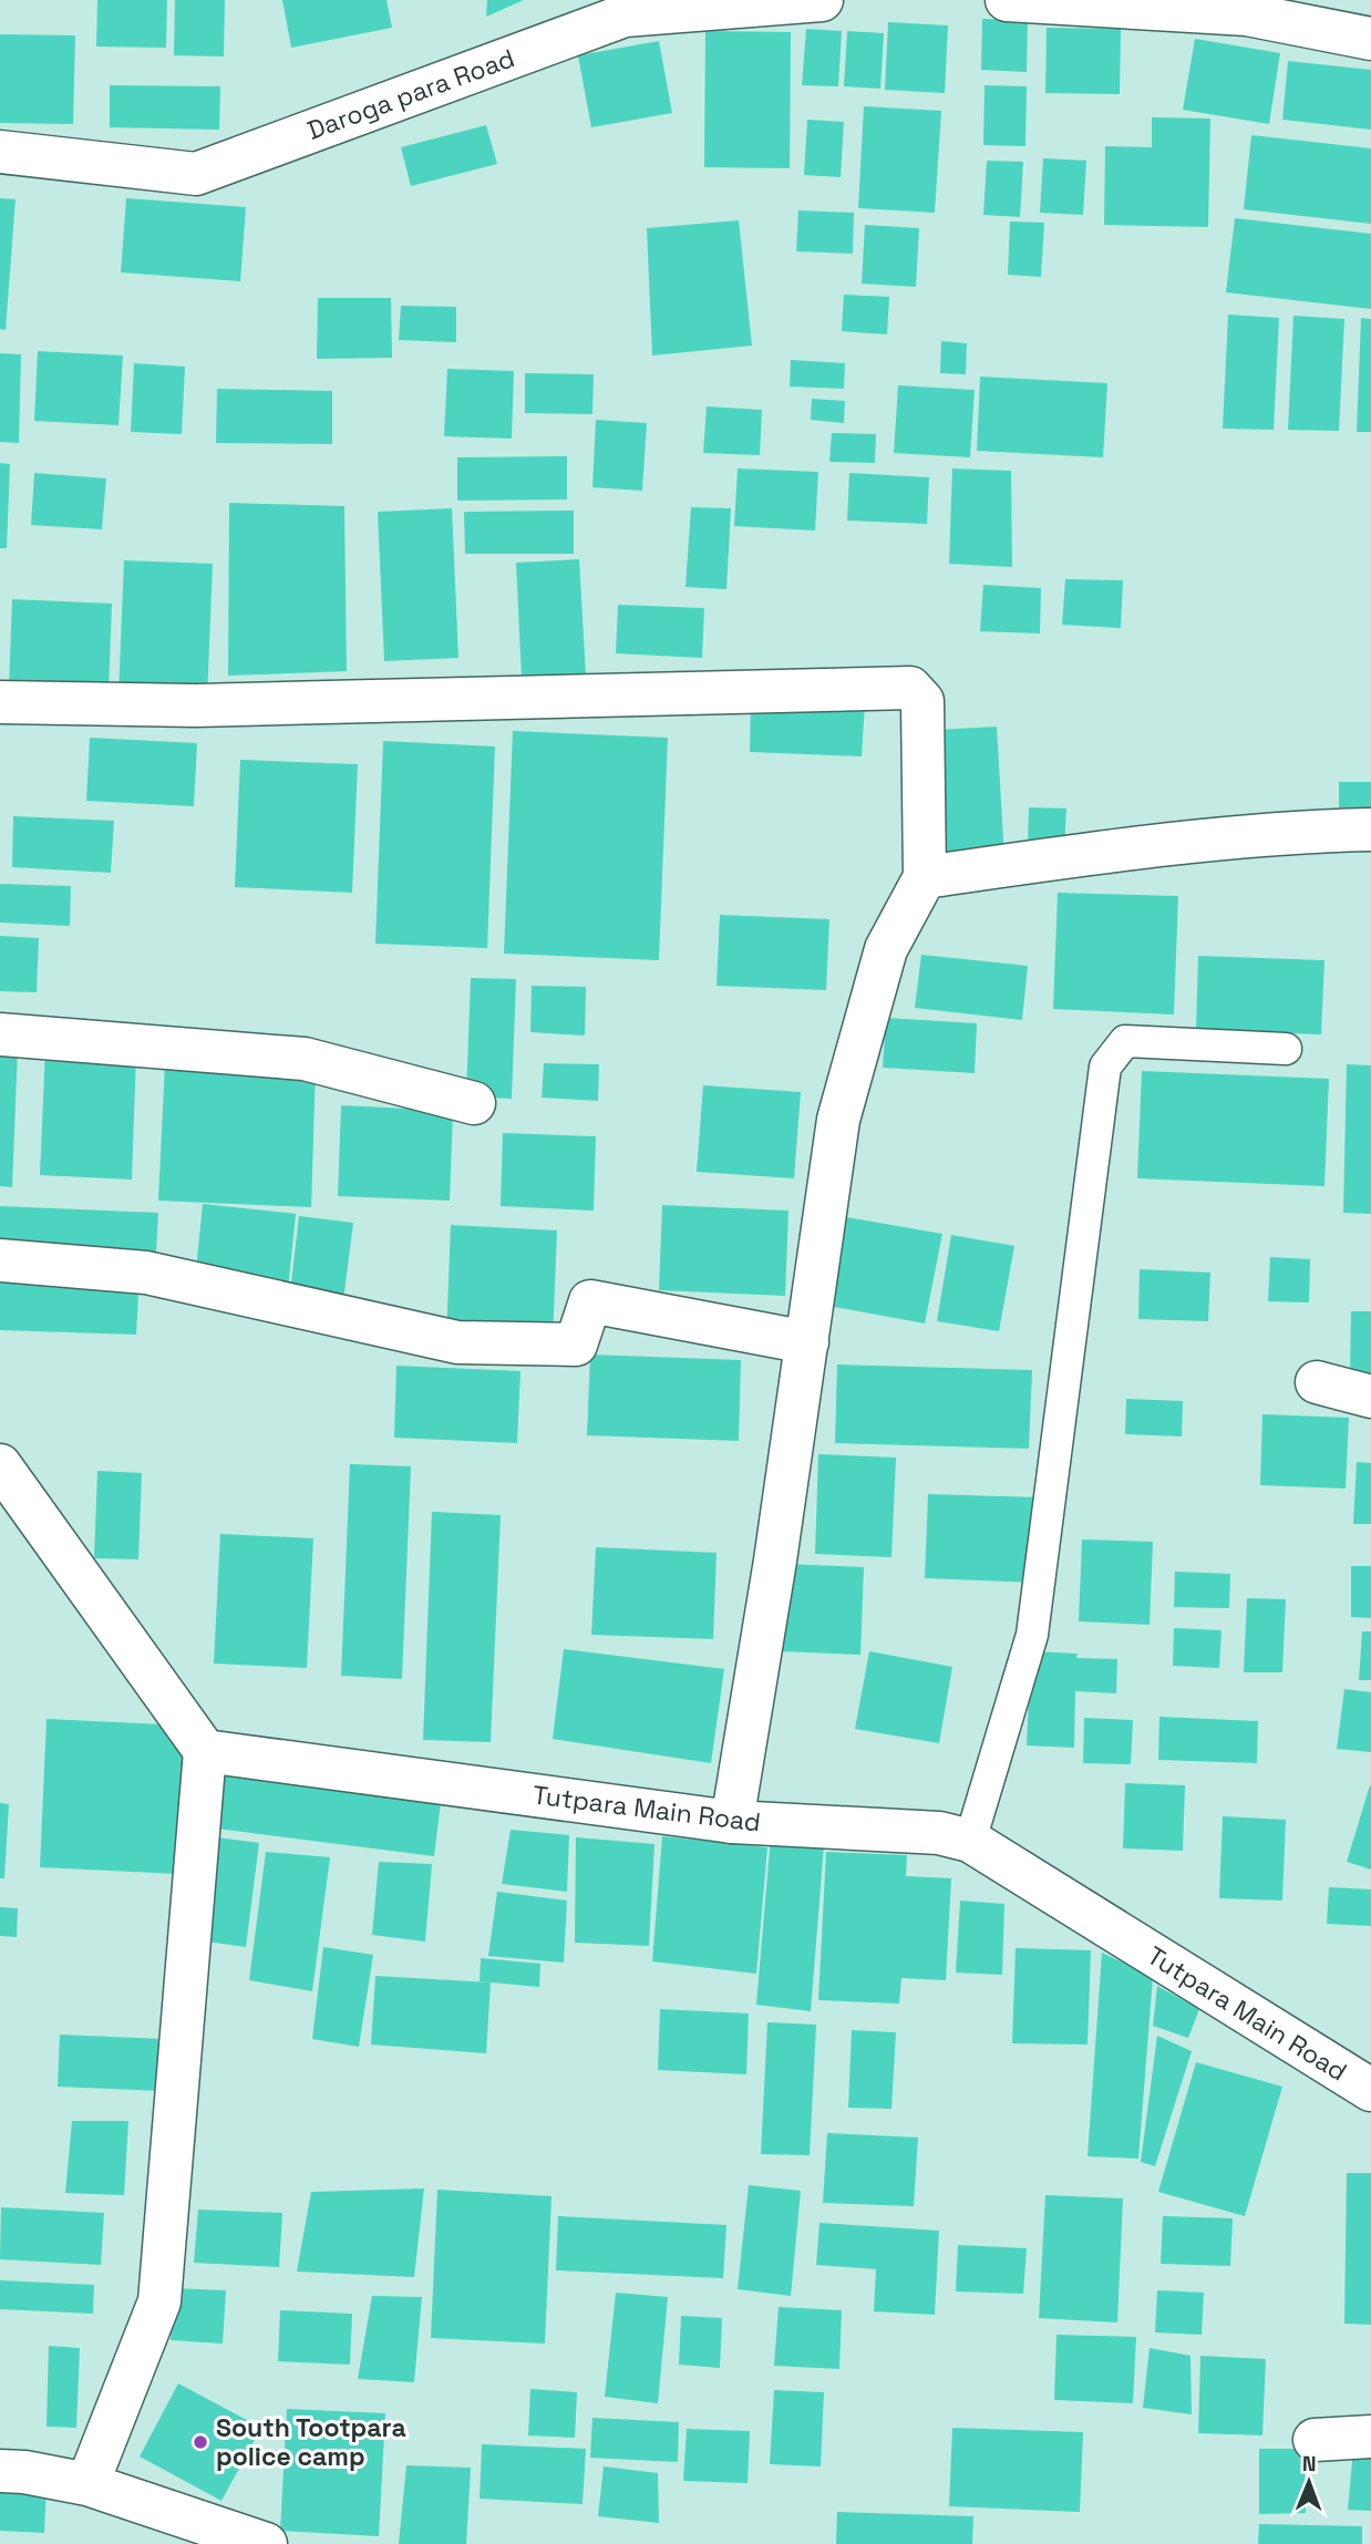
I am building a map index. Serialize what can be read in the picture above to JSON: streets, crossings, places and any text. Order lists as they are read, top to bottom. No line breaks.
{"streets":{"street":["Daroga para Road","Tutpara Main Road"]},"places":["South Tootpara police camp"],"north":"top"}
